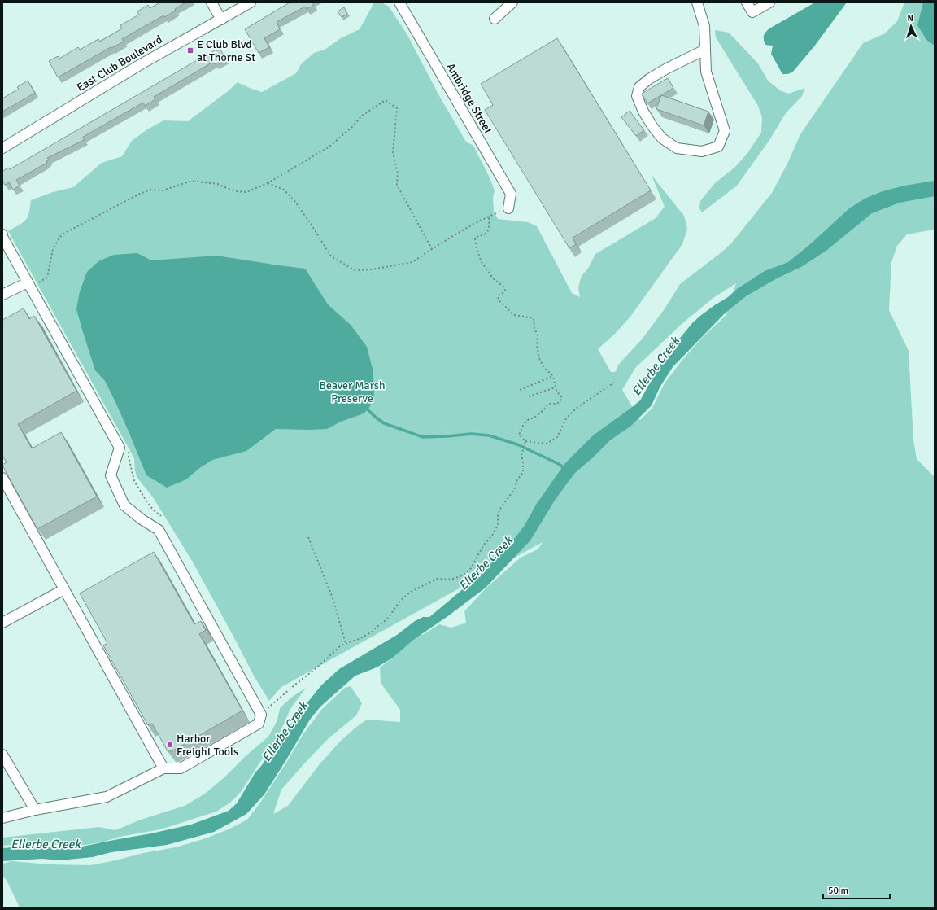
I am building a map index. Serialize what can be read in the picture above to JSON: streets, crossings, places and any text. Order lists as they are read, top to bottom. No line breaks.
{"streets":{"street":["East Club Boulevard","Ambridge Street"]},"water":["Ellerbe Creek"],"parks":["Beaver Marsh Preserve"],"places":{"transit":["E Club Blvd at Thorne St"],"other":["Harbor Freight Tools"]},"scale_bar":"50 m","north":"top"}
